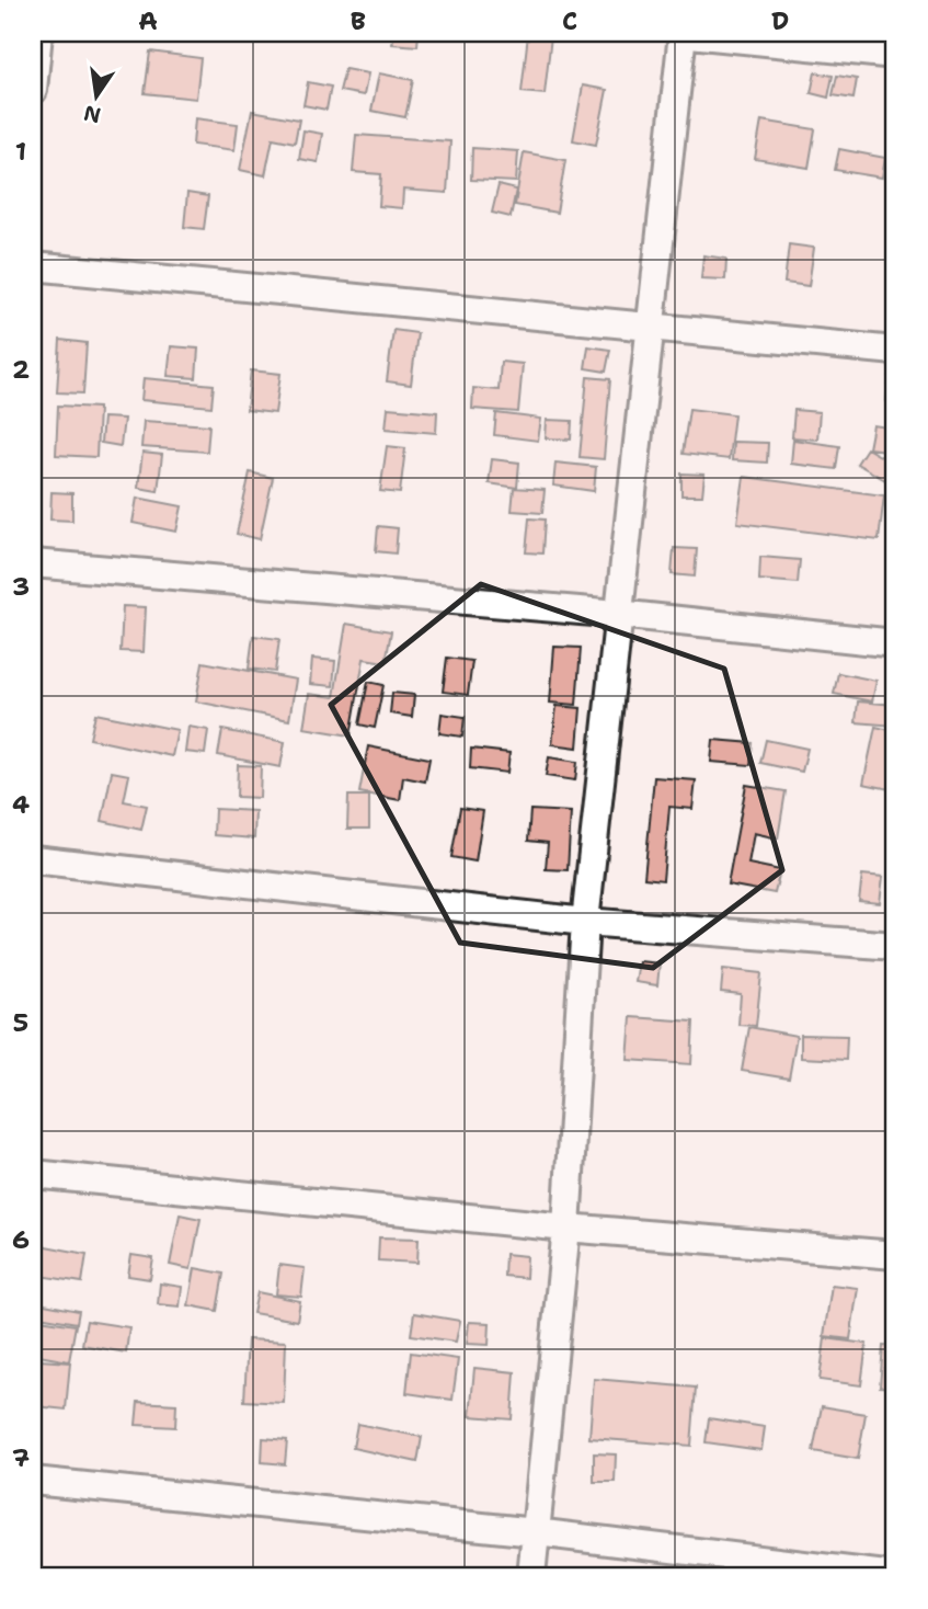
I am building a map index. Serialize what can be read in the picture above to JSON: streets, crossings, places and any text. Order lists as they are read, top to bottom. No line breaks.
{"north":"bottom","grid":{"columns":["A","B","C","D"],"rows":["1","2","3","4","5","6","7"]}}
